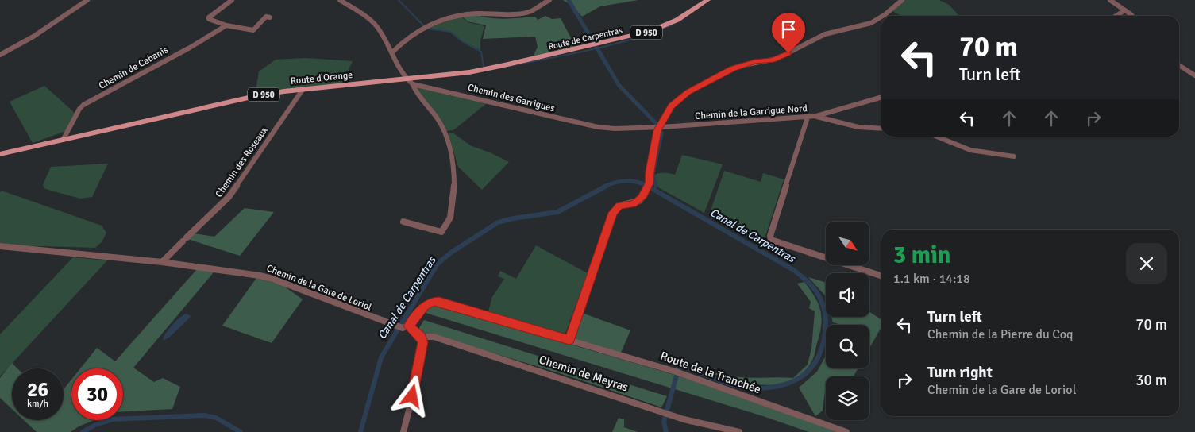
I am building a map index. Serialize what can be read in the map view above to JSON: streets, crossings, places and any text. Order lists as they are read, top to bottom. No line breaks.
{"streets":{"main road":["D 950","Route de Carpentras","Route d'Orange"],"street":["Chemin de Cabanis","Chemin des Garrigues","Chemin de la Garrigue Nord","Chemin des Roseaux","Chemin de la Gare de Loriol","Route de la Tranchée","Chemin de Meyras"]},"crossings":[["Route de Carpentras","Route d'Orange"],["Chemin de Cabanis","Route d'Orange"],["Route d'Orange","Chemin des Roseaux"],["Chemin des Garrigues","Chemin de la Garrigue Nord"],["Chemin des Roseaux","Chemin de la Gare de Loriol"]],"water":["Canal de Carpentras"],"north":"bottom right","page":{"turn":["70 m","Turn left"],"heading":["3 min","1.1 km · 14:18"],"list":[{"name":"Turn left","note":"Chemin de la Pierre du Coq","value":"70 m"},{"name":"Turn right","note":"Chemin de la Gare de Loriol","value":"30 m"}],"speed":"26 km/h","limit":"30"}}
